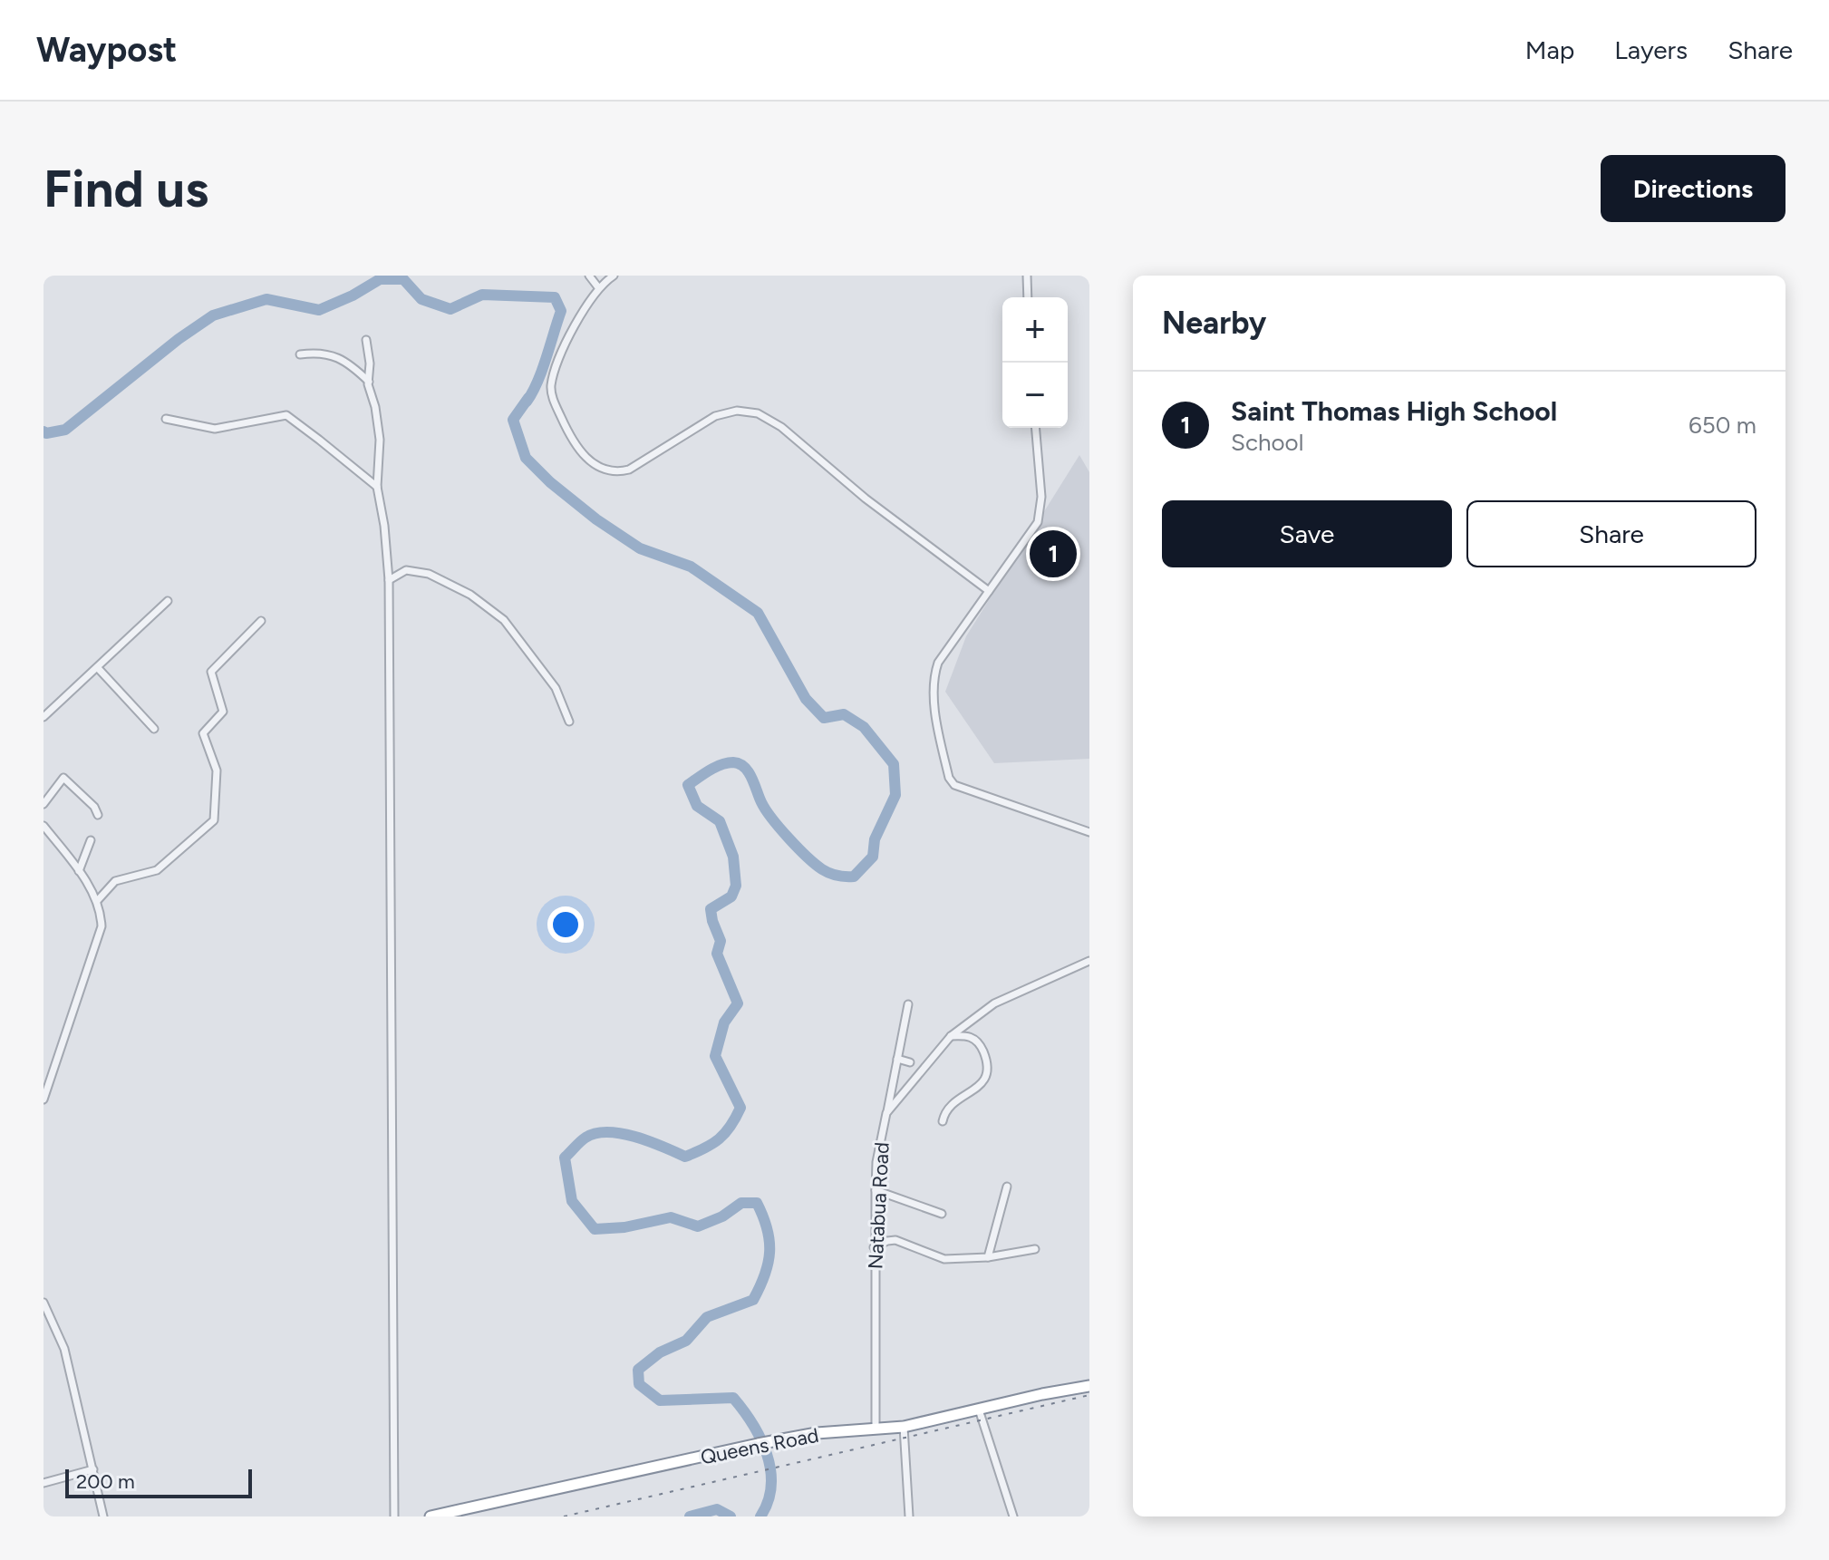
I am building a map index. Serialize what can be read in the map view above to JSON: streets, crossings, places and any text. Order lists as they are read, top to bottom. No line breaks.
{"streets":{"highway":["Queens Road"],"street":["Natabua Road"]},"crossings":[["Natabua Road","Queens Road"]],"scale_bar":"200 m","page":{"header":"Waypost","nav":["Map","Layers","Share"],"buttons":["Directions",["Save","Share"]],"title":"Find us","heading":"Nearby","map_buttons":["+","−"],"list":[{"mark":"1","name":"Saint Thomas High School","note":"School","value":"650 m"}],"pins":"1","scale":"200 m"}}
